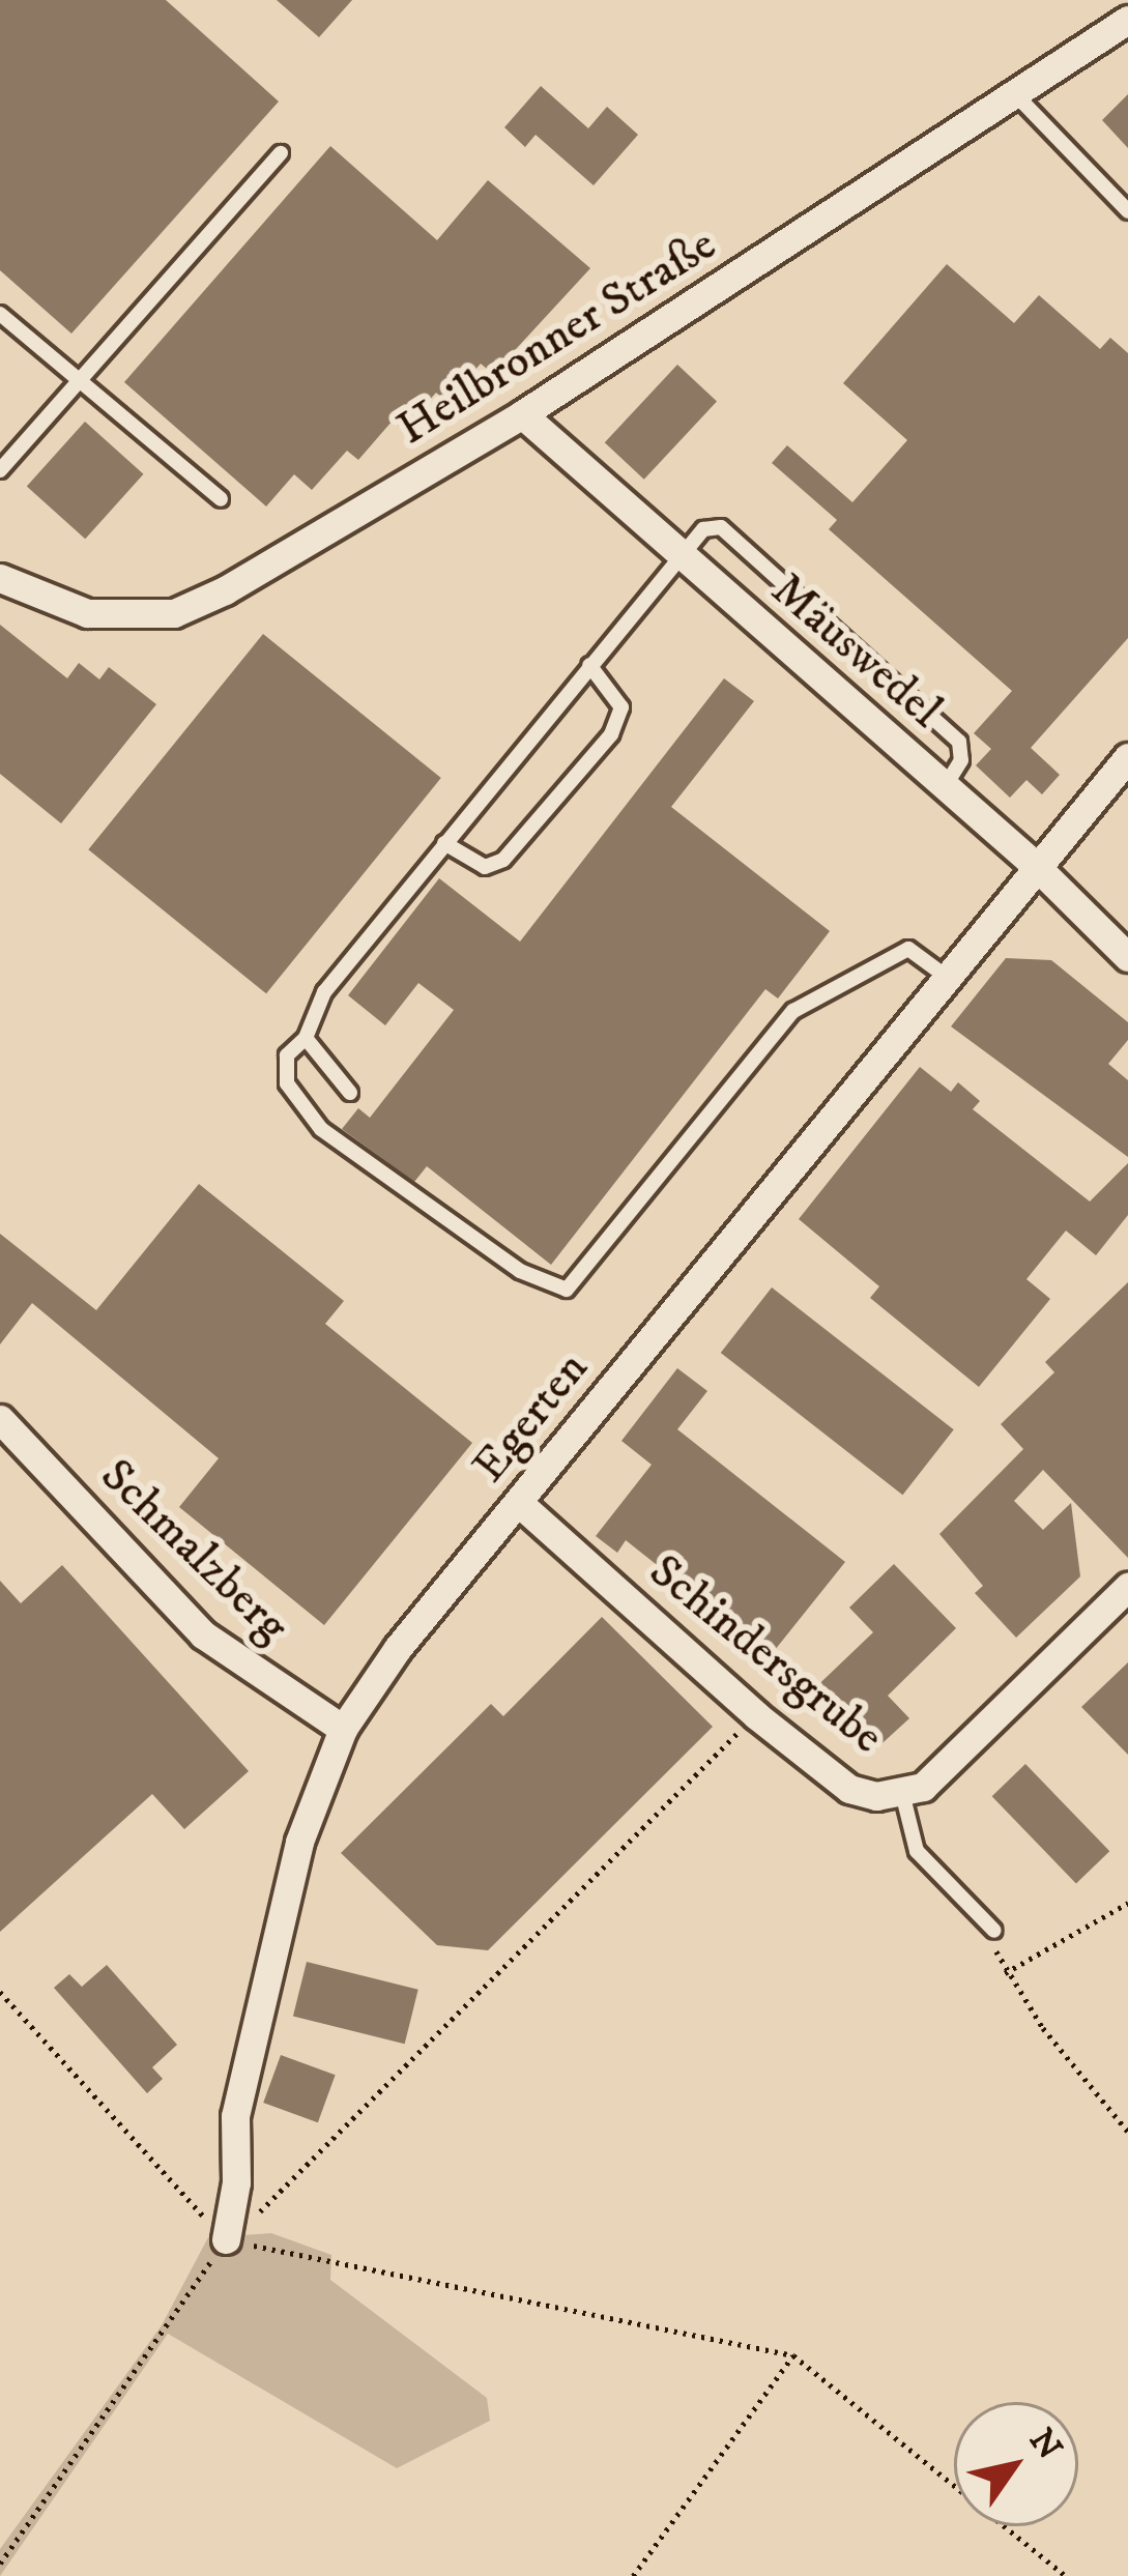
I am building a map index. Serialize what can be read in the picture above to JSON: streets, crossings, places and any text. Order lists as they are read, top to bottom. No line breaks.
{"streets":{"street":["Heilbronner Straße","Mäuswedel","Egerten","Schmalzberg","Schindersgrube"]},"crossings":[["Heilbronner Straße","Mäuswedel"],["Mäuswedel","Egerten"],["Egerten","Schmalzberg"],["Egerten","Schindersgrube"]],"north":"top right"}
